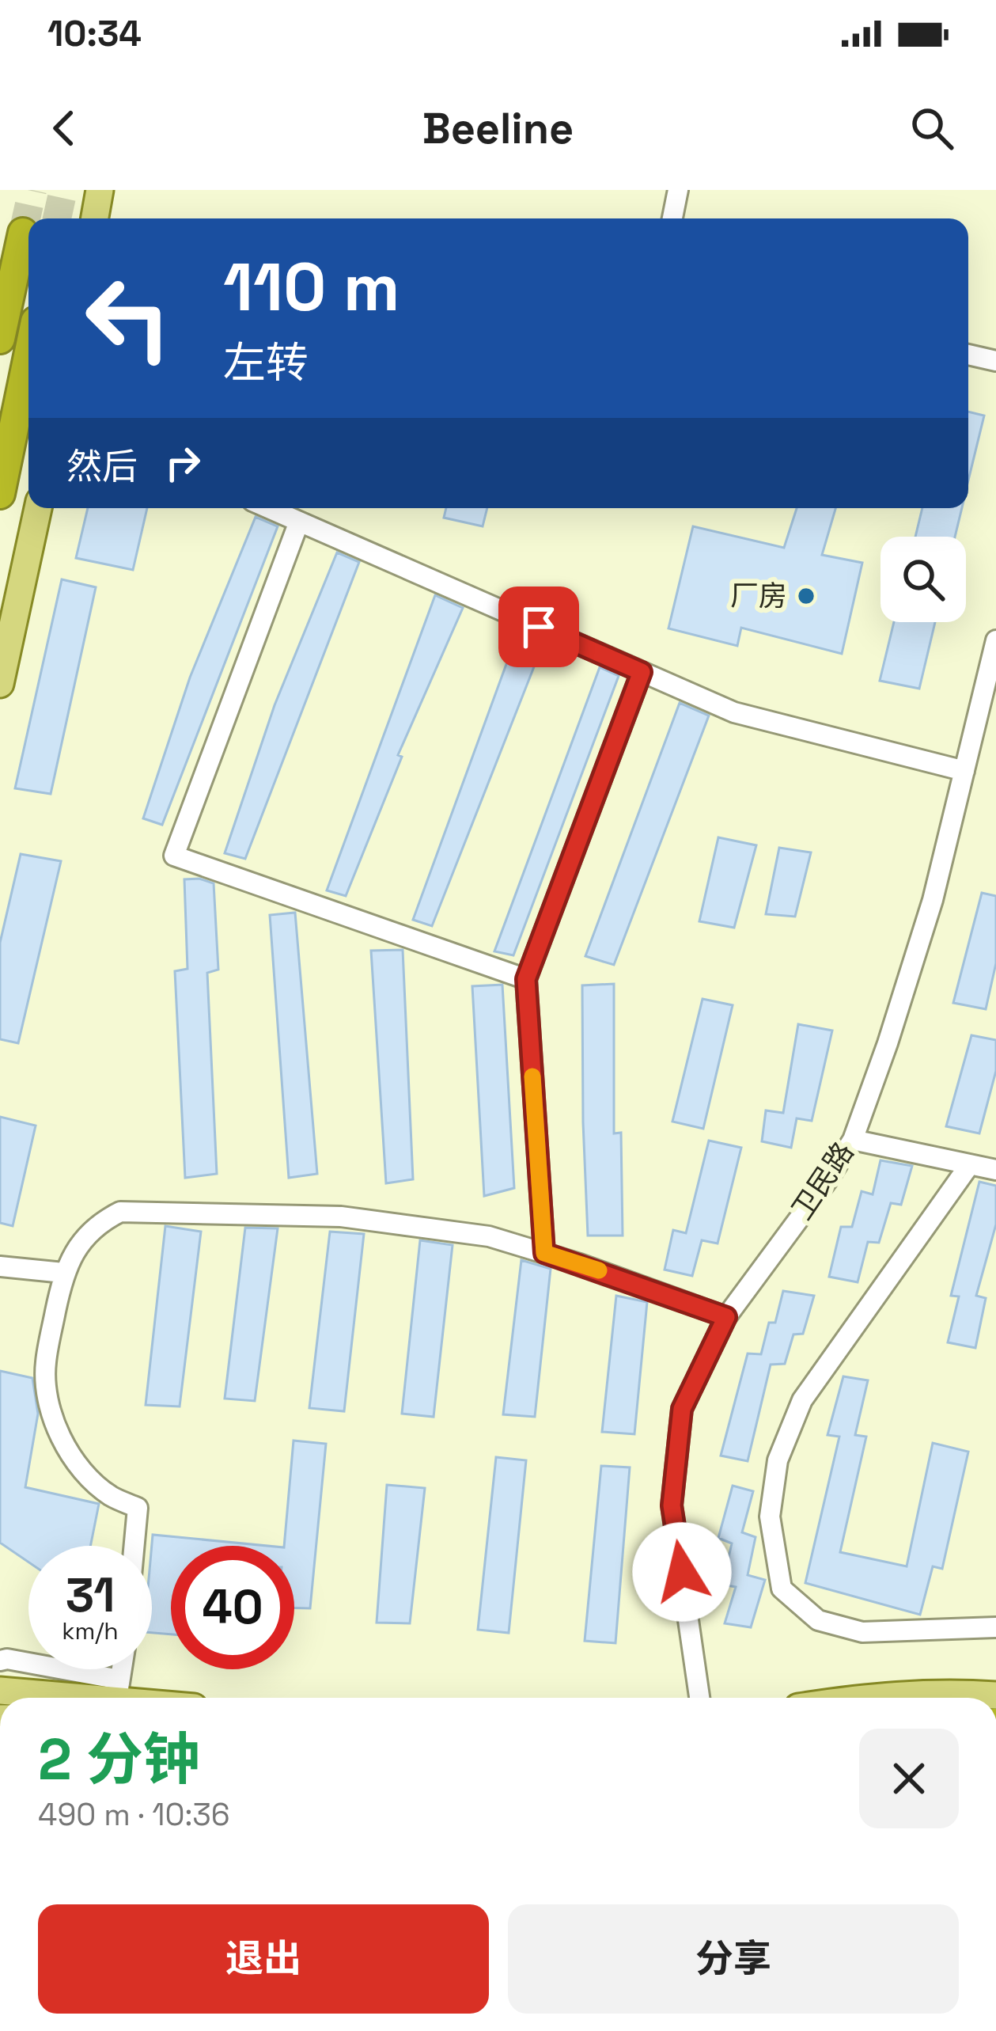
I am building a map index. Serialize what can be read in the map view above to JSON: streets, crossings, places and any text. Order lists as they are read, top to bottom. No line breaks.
{"streets":{"street":["卫民路"]},"places":["厂房"],"page":{"status":"10:34","header":"Beeline","turn":["110 m","左转"],"then":"然后","speed":"31 km/h","limit":"40","heading":["2 分钟","490 m · 10:36"],"buttons":["退出","分享"]}}
